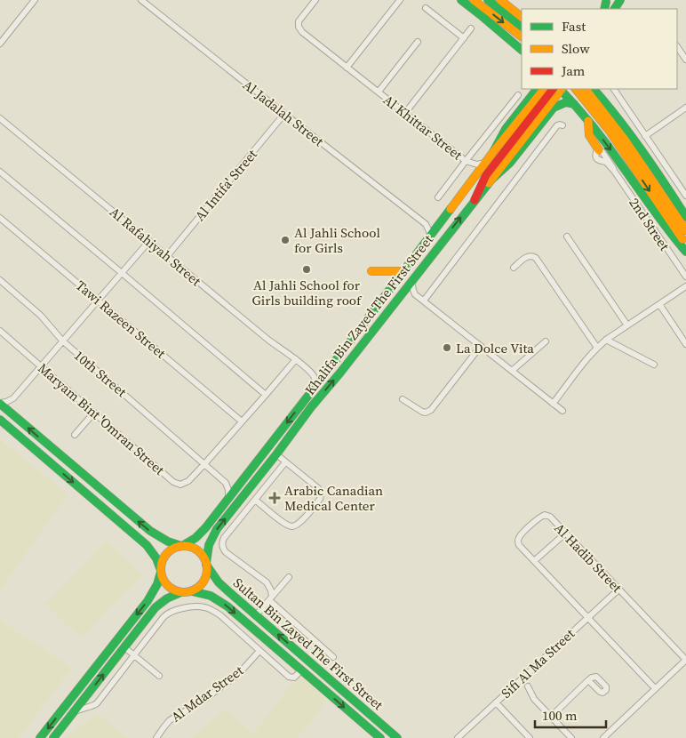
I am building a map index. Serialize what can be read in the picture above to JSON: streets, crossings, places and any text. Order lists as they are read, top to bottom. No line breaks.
{"streets":{"main road":["Khalifa Bin Zayed The First Street","Sultan Bin Zayed The First Street"],"street":["Al Jadalah Street","Al Khittar Street","Al Intifa' Street","2nd Street","Al Rafahiyah Street","Tawi Razeen Street","10th Street","Maryam Bint 'Omran Street","Al Hadib Street","Sifi Al Ma Street","Al Mdar Street"]},"crossings":[["Al Jadalah Street","Al Intifa' Street"],["Al Khittar Street","Khalifa Bin Zayed The First Street"],["Al Intifa' Street","Al Rafahiyah Street"],["Al Rafahiyah Street","Maryam Bint 'Omran Street"],["Khalifa Bin Zayed The First Street","Sultan Bin Zayed The First Street"],["Tawi Razeen Street","Maryam Bint 'Omran Street"],["10th Street","Maryam Bint 'Omran Street"],["Al Hadib Street","Sifi Al Ma Street"]],"places":{"other":["Al Jahli School for Girls","Al Jahli School for Girls building roof","La Dolce Vita"],"health":["Arabic Canadian Medical Center"]},"legend":["Fast","Slow","Jam"],"scale_bar":"100 m"}
